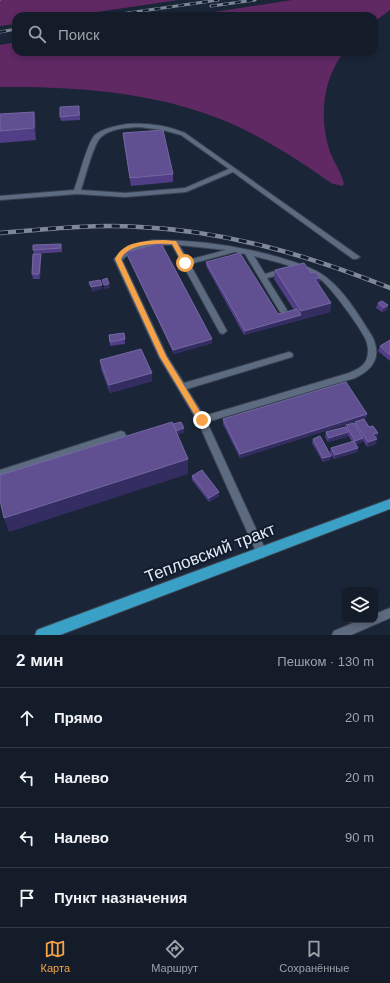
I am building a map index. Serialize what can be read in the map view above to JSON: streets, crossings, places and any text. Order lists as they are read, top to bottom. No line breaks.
{"streets":{"main road":["Тепловский тракт"]},"page":{"search":"Поиск","heading":["2 мин","Пешком · 130 m"],"list":[["Прямо","20 m"],["Налево","20 m"],["Налево","90 m"],"Пункт назначения"],"nav":["Карта","Маршрут","Сохранённые"]}}
